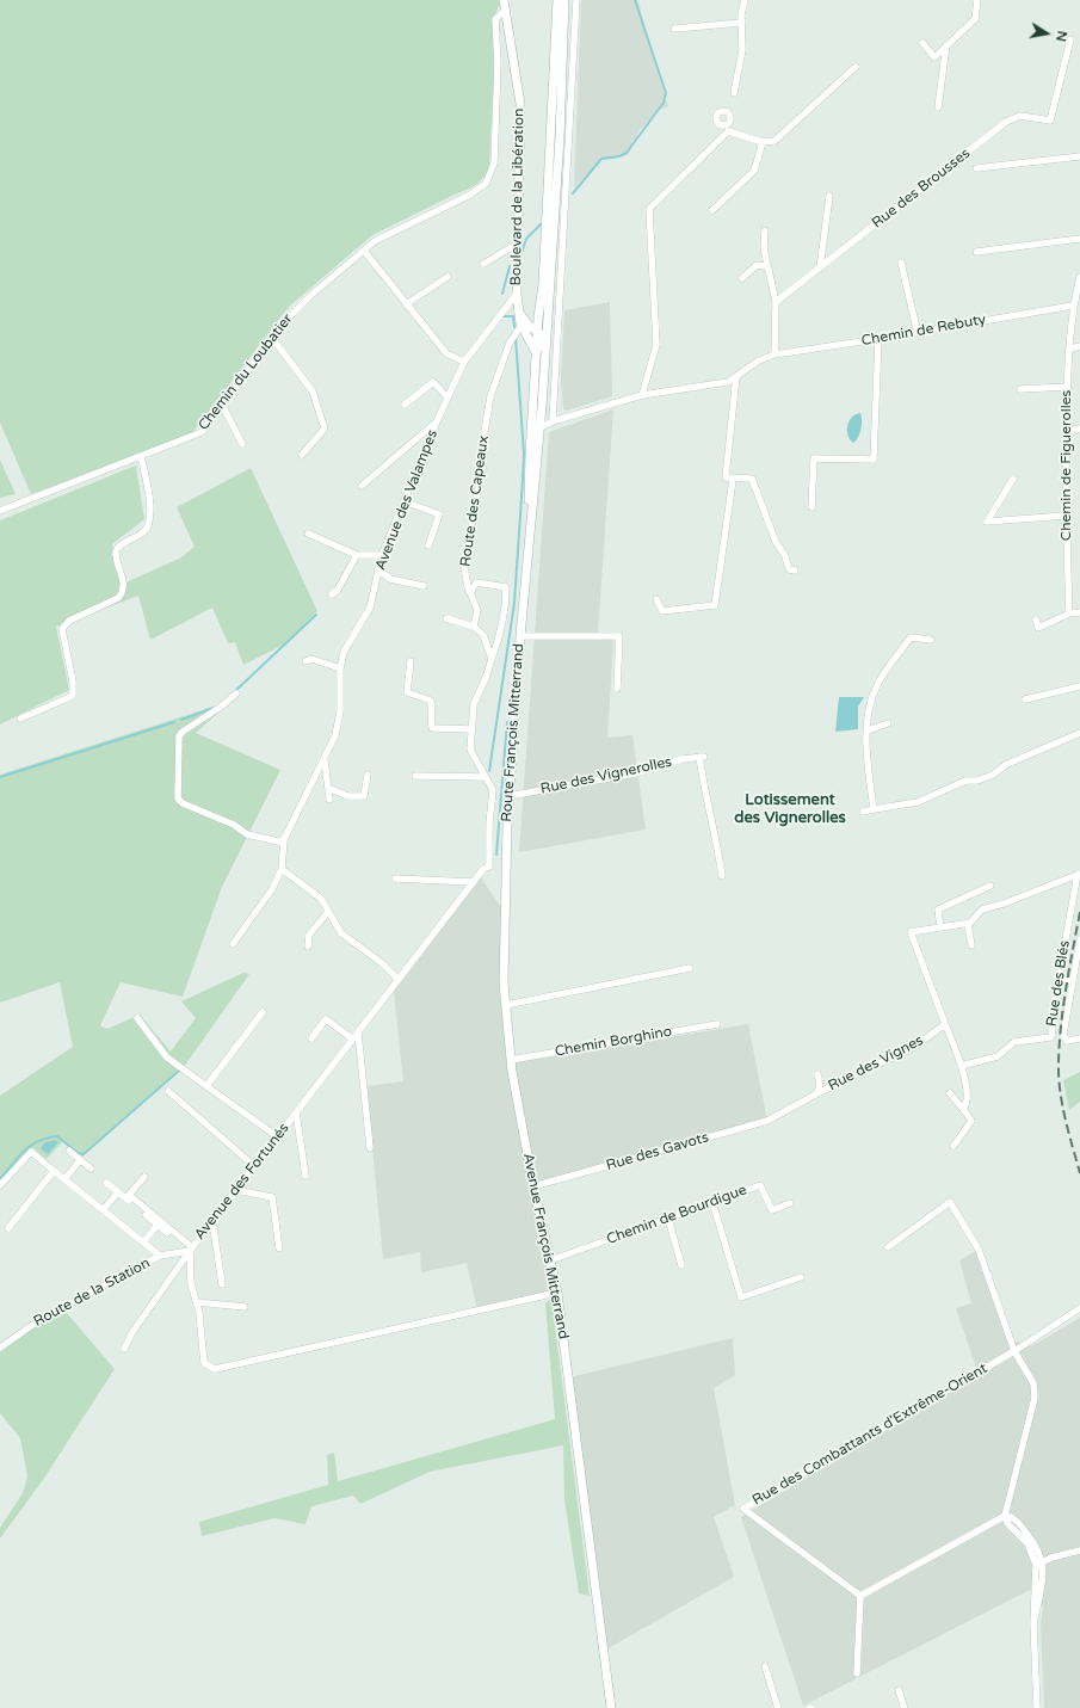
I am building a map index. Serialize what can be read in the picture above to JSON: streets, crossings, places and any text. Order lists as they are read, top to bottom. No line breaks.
{"streets":{"main road":["Boulevard de la Libération","Route François Mitterrand","Avenue François Mitterrand"],"street":["Rue des Brousses","Chemin de Rebuty","Chemin du Loubatier","Chemin de Figuerolles","Avenue des Valampes","Route des Capeaux","Rue des Vignerolles","Rue des Blés","Chemin Borghino","Rue des Vignes","Rue des Gavots","Avenue des Fortunés","Chemin de Bourdigue","Route de la Station","Rue des Combattants d'Extrême-Orient"]},"crossings":[["Boulevard de la Libération","Chemin du Loubatier"],["Boulevard de la Libération","Avenue des Valampes"],["Boulevard de la Libération","Route des Capeaux"],["Chemin de Rebuty","Chemin de Figuerolles"],["Route François Mitterrand","Rue des Vignerolles"],["Route François Mitterrand","Avenue François Mitterrand"],["Chemin Borghino","Avenue François Mitterrand"],["Rue des Vignes","Rue des Gavots"],["Rue des Gavots","Avenue François Mitterrand"],["Avenue des Fortunés","Avenue François Mitterrand"],["Avenue des Fortunés","Route de la Station"],["Chemin de Bourdigue","Avenue François Mitterrand"]],"districts":["Lotissement des Vignerolles"],"north":"right"}
